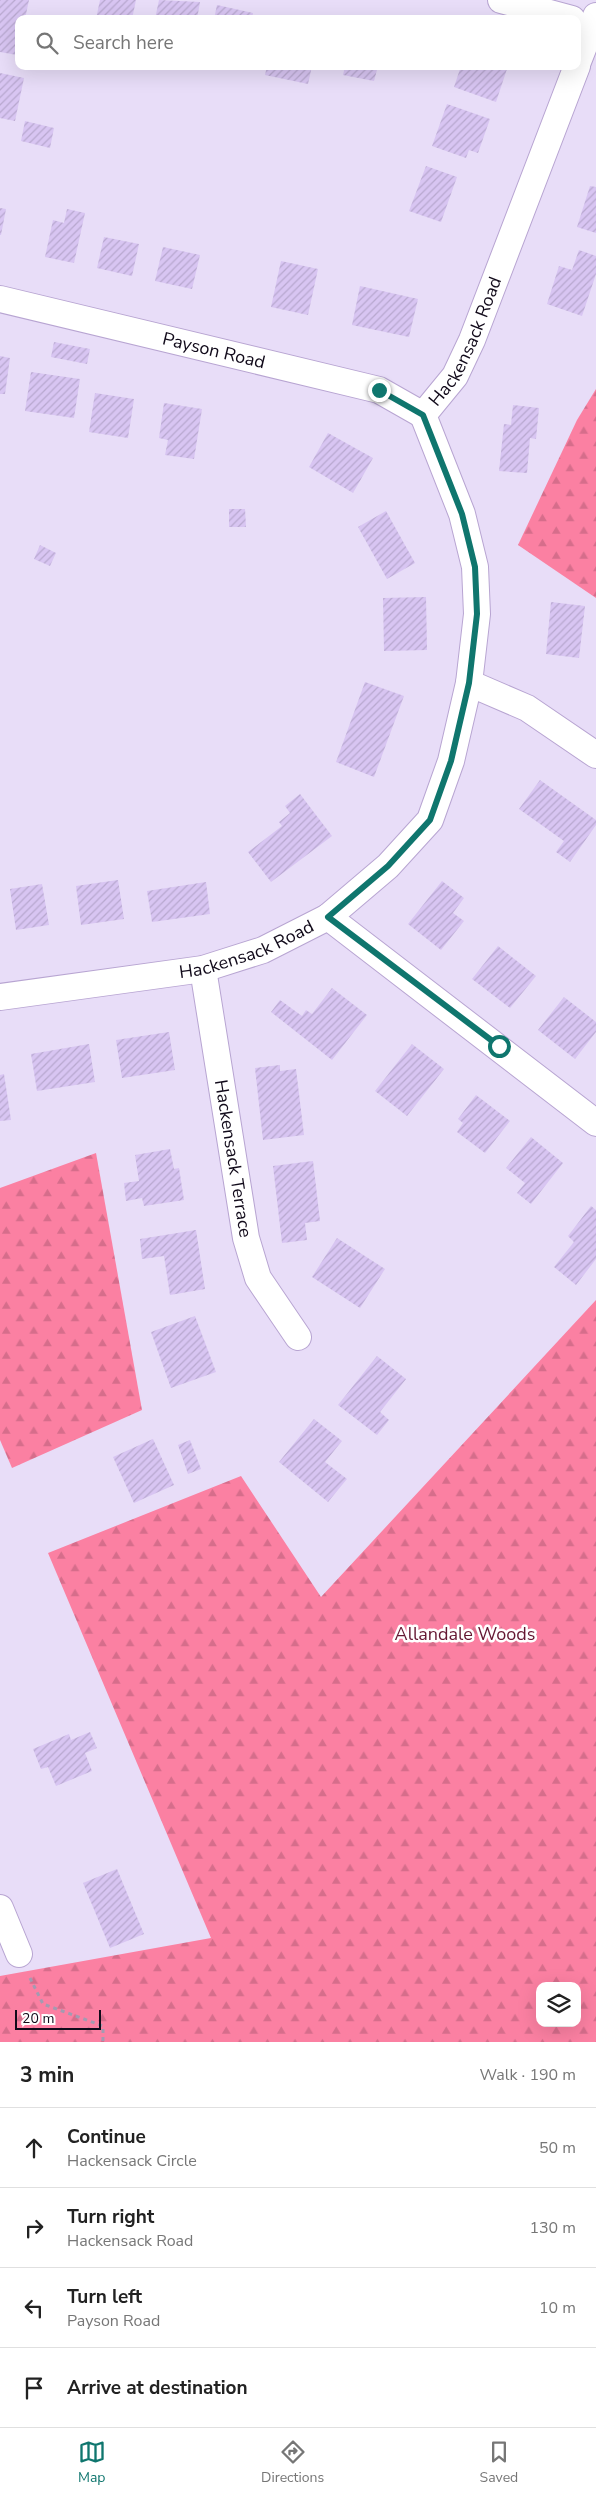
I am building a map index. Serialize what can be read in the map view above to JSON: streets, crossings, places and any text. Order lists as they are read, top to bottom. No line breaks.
{"streets":{"street":["Hackensack Road","Payson Road","Hackensack Terrace"]},"crossings":[["Hackensack Road","Payson Road"],["Hackensack Road","Hackensack Terrace"]],"parks":["Allandale Woods"],"scale_bar":"20 m","page":{"search":"Search here","scale":"20 m","heading":["3 min","Walk · 190 m"],"list":[["Continue","Hackensack Circle","50 m"],["Turn right","Hackensack Road","130 m"],["Turn left","Payson Road","10 m"],"Arrive at destination"],"nav":["Map","Directions","Saved"]}}
